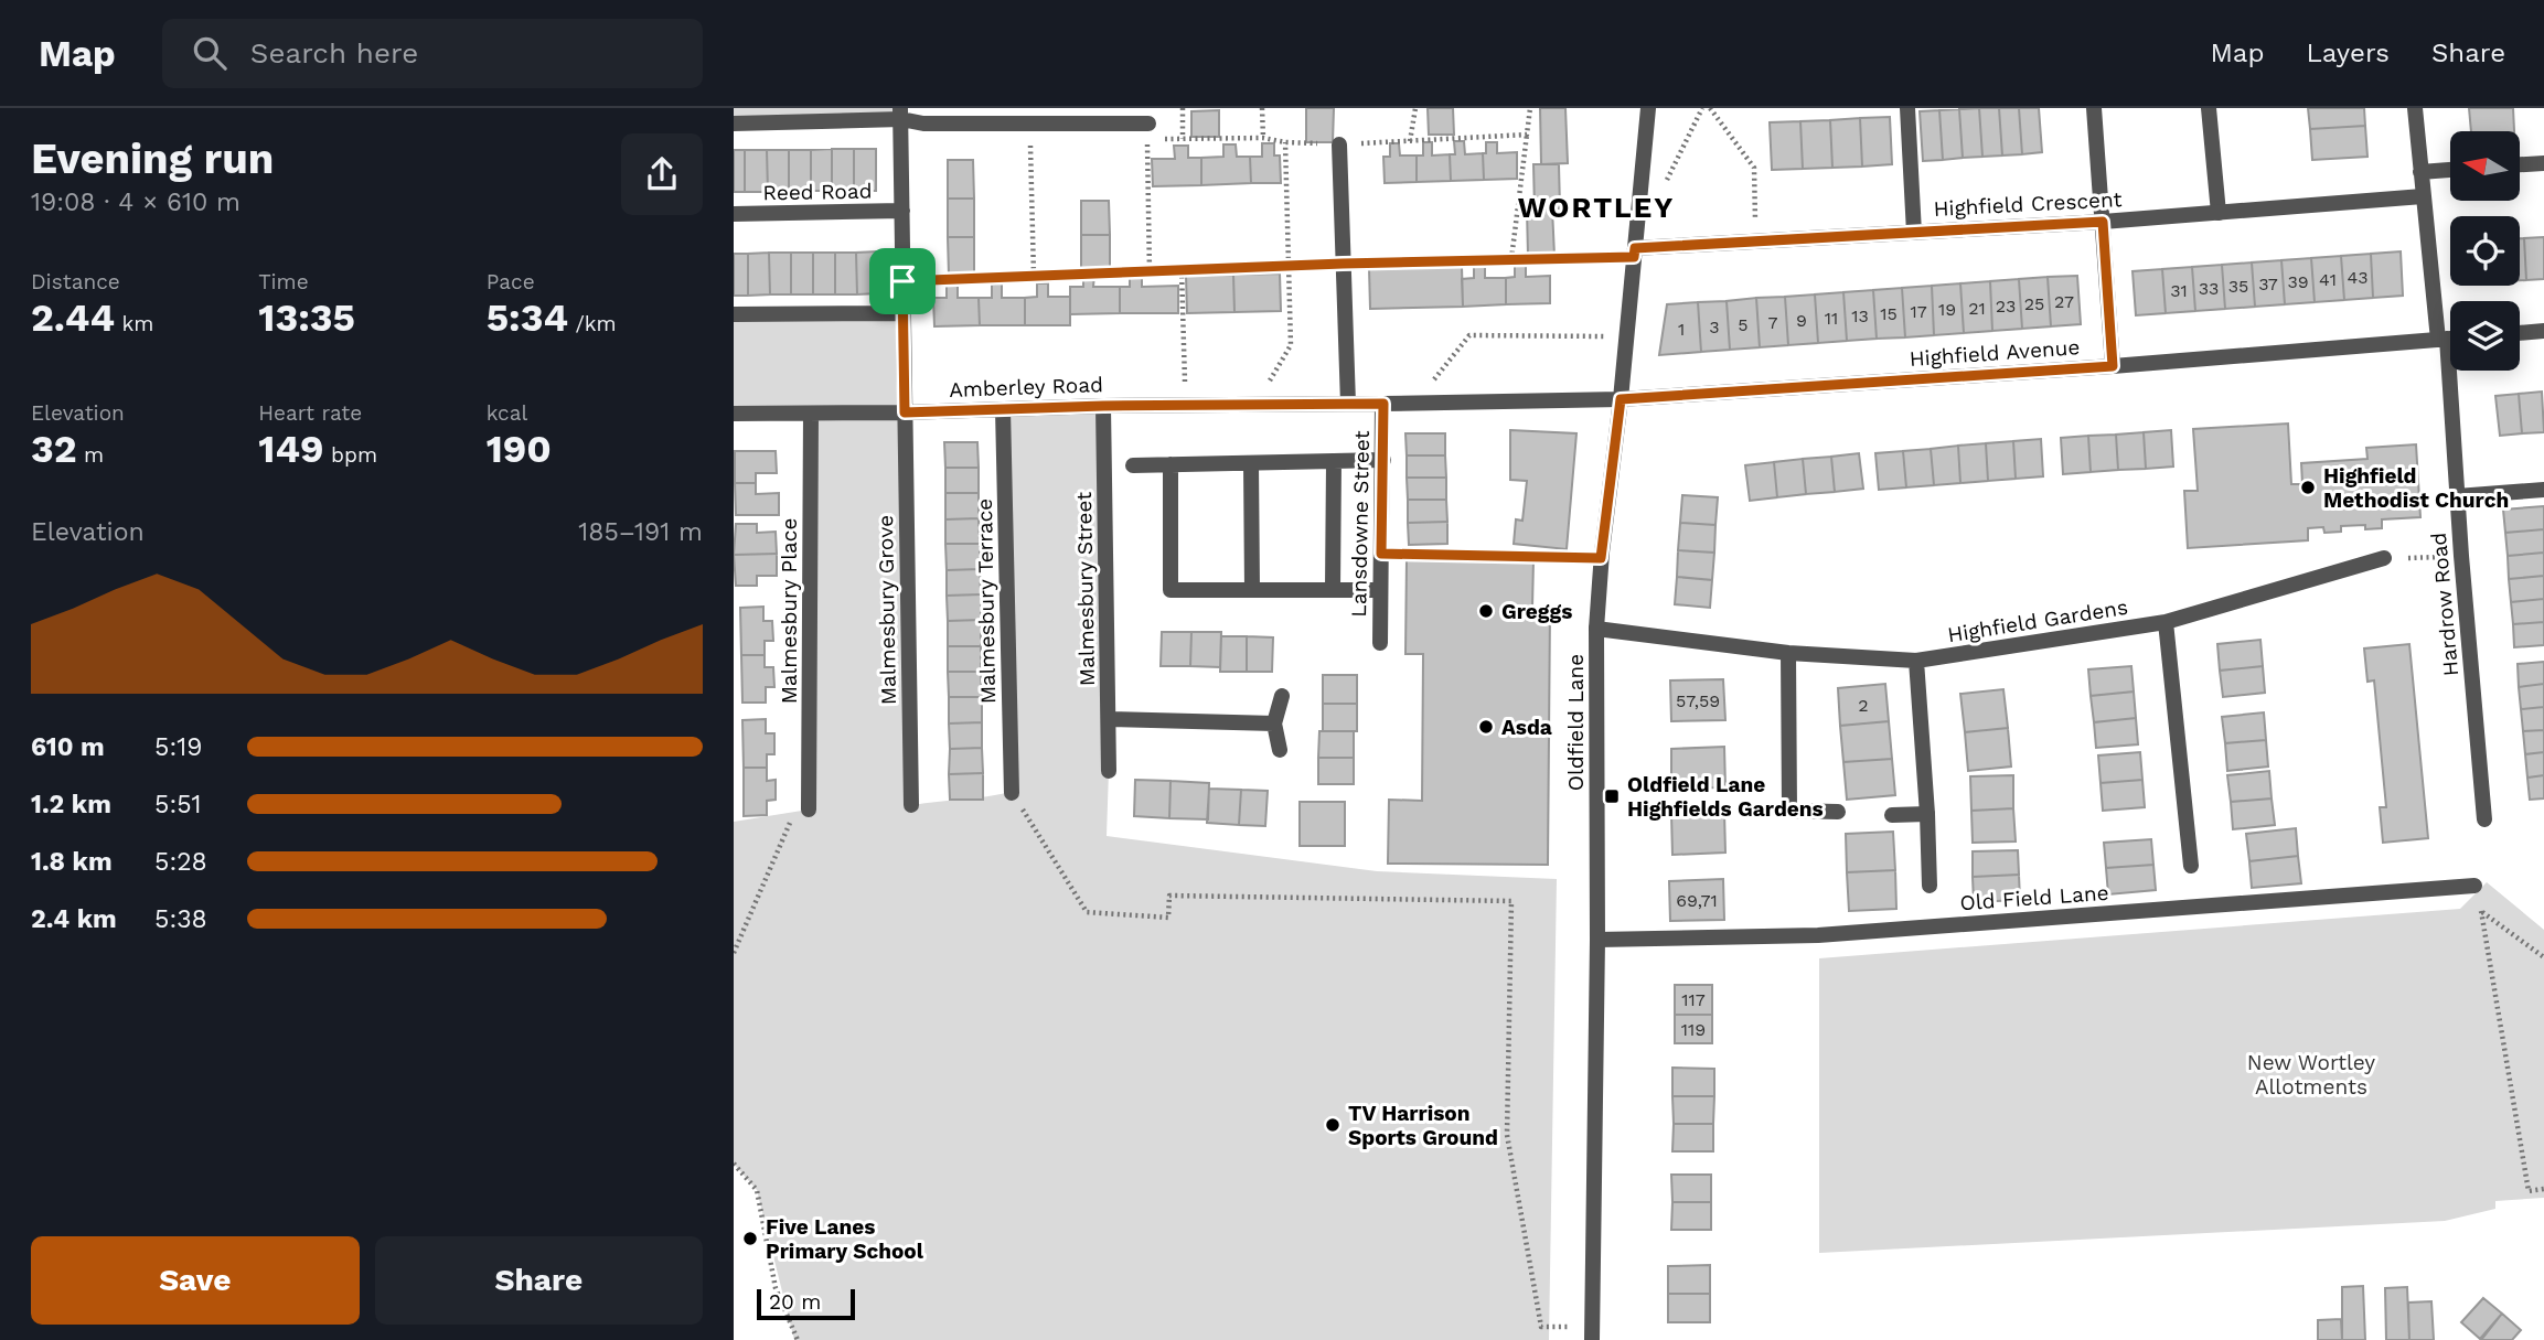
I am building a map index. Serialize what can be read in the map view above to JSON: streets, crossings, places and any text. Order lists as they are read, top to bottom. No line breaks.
{"streets":{"street":["Reed Road","Highfield Crescent","Highfield Avenue","Amberley Road","Lansdowne Street","Malmesbury Street","Malmesbury Terrace","Hardrow Road","Malmesbury Grove","Malmesbury Place","Highfield Gardens","Oldfield Lane","Old Field Lane"]},"crossings":[["Reed Road","Malmesbury Grove"],["Highfield Crescent","Hardrow Road"],["Highfield Crescent","Oldfield Lane"],["Highfield Avenue","Amberley Road"],["Highfield Avenue","Hardrow Road"],["Highfield Avenue","Oldfield Lane"],["Amberley Road","Lansdowne Street"],["Amberley Road","Malmesbury Street"],["Amberley Road","Malmesbury Terrace"],["Amberley Road","Malmesbury Grove"],["Amberley Road","Malmesbury Place"],["Amberley Road","Oldfield Lane"],["Highfield Gardens","Oldfield Lane"],["Oldfield Lane","Old Field Lane"]],"districts":["WORTLEY"],"parks":["New Wortley Allotments"],"places":{"other":["Highfield Methodist Church","Greggs","Asda","TV Harrison Sports Ground","Five Lanes Primary School"],"transit":["Oldfield Lane Highfields Gardens"]},"house_numbers":["43","41","39","37","35","33","31","27","25","23","21","19","17","15","13","11","9","7","5","3","1","57,59","2","69,71","117","119"],"scale_bar":"20 m","north":"left","page":{"header":"Map","search":"Search here","nav":["Map","Layers","Share"],"heading":["Evening run","19:08 · 4 × 610 m"],"stats":[["Distance","2.44 km"],["Time","13:35"],["Pace","5:34 /km"],["Elevation","32 m"],["Heart rate","149 bpm"],["kcal","190"]],"chart":["Elevation","185–191 m"],"list":[{"name":"610 m","note":"5:19"},{"name":"1.2 km","note":"5:51"},{"name":"1.8 km","note":"5:28"},{"name":"2.4 km","note":"5:38"}],"buttons":["Save","Share"],"scale":"20 m"}}
